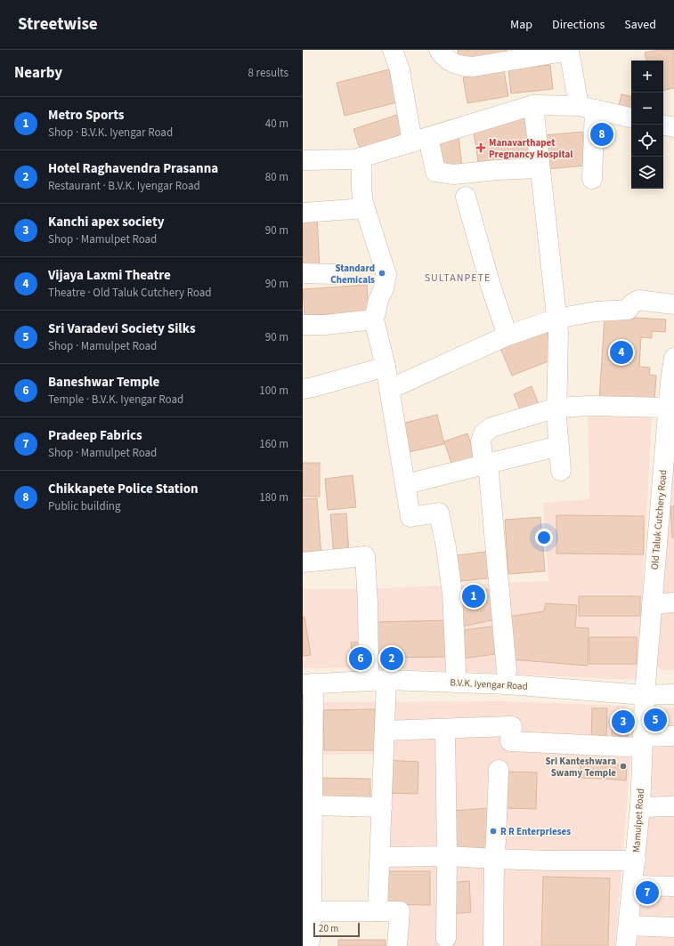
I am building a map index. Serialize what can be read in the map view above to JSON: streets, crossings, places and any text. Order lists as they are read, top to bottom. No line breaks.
{"streets":{"street":["Old Taluk Cutchery Road","B.V.K. Iyengar Road","Mamulpet Road"]},"crossings":[["Old Taluk Cutchery Road","B.V.K. Iyengar Road"],["Old Taluk Cutchery Road","Mamulpet Road"],["B.V.K. Iyengar Road","Mamulpet Road"]],"districts":["SULTANPETE"],"places":{"health":["Manavarthapet Pregnancy Hospital"],"other":["Standard Chemicals","Sri Kanteshwara Swamy Temple","R R Enterprieses"]},"scale_bar":"20 m","page":{"header":"Streetwise","nav":["Map","Directions","Saved"],"heading":["Nearby","8 results"],"map_buttons":["+","−"],"list":[{"mark":"1","name":"Metro Sports","note":"Shop · B.V.K. Iyengar Road","value":"40 m"},{"mark":"2","name":"Hotel Raghavendra Prasanna","note":"Restaurant · B.V.K. Iyengar Road","value":"80 m"},{"mark":"3","name":"Kanchi apex society","note":"Shop · Mamulpet Road","value":"90 m"},{"mark":"4","name":"Vijaya Laxmi Theatre","note":"Theatre · Old Taluk Cutchery Road","value":"90 m"},{"mark":"5","name":"Sri Varadevi Society Silks","note":"Shop · Mamulpet Road","value":"90 m"},{"mark":"6","name":"Baneshwar Temple","note":"Temple · B.V.K. Iyengar Road","value":"100 m"},{"mark":"7","name":"Pradeep Fabrics","note":"Shop · Mamulpet Road","value":"160 m"},{"mark":"8","name":"Chikkapete Police Station","note":"Public building","value":"180 m"}],"pins":["8","4","1","2","6","5","3","7"],"scale":"20 m"}}
